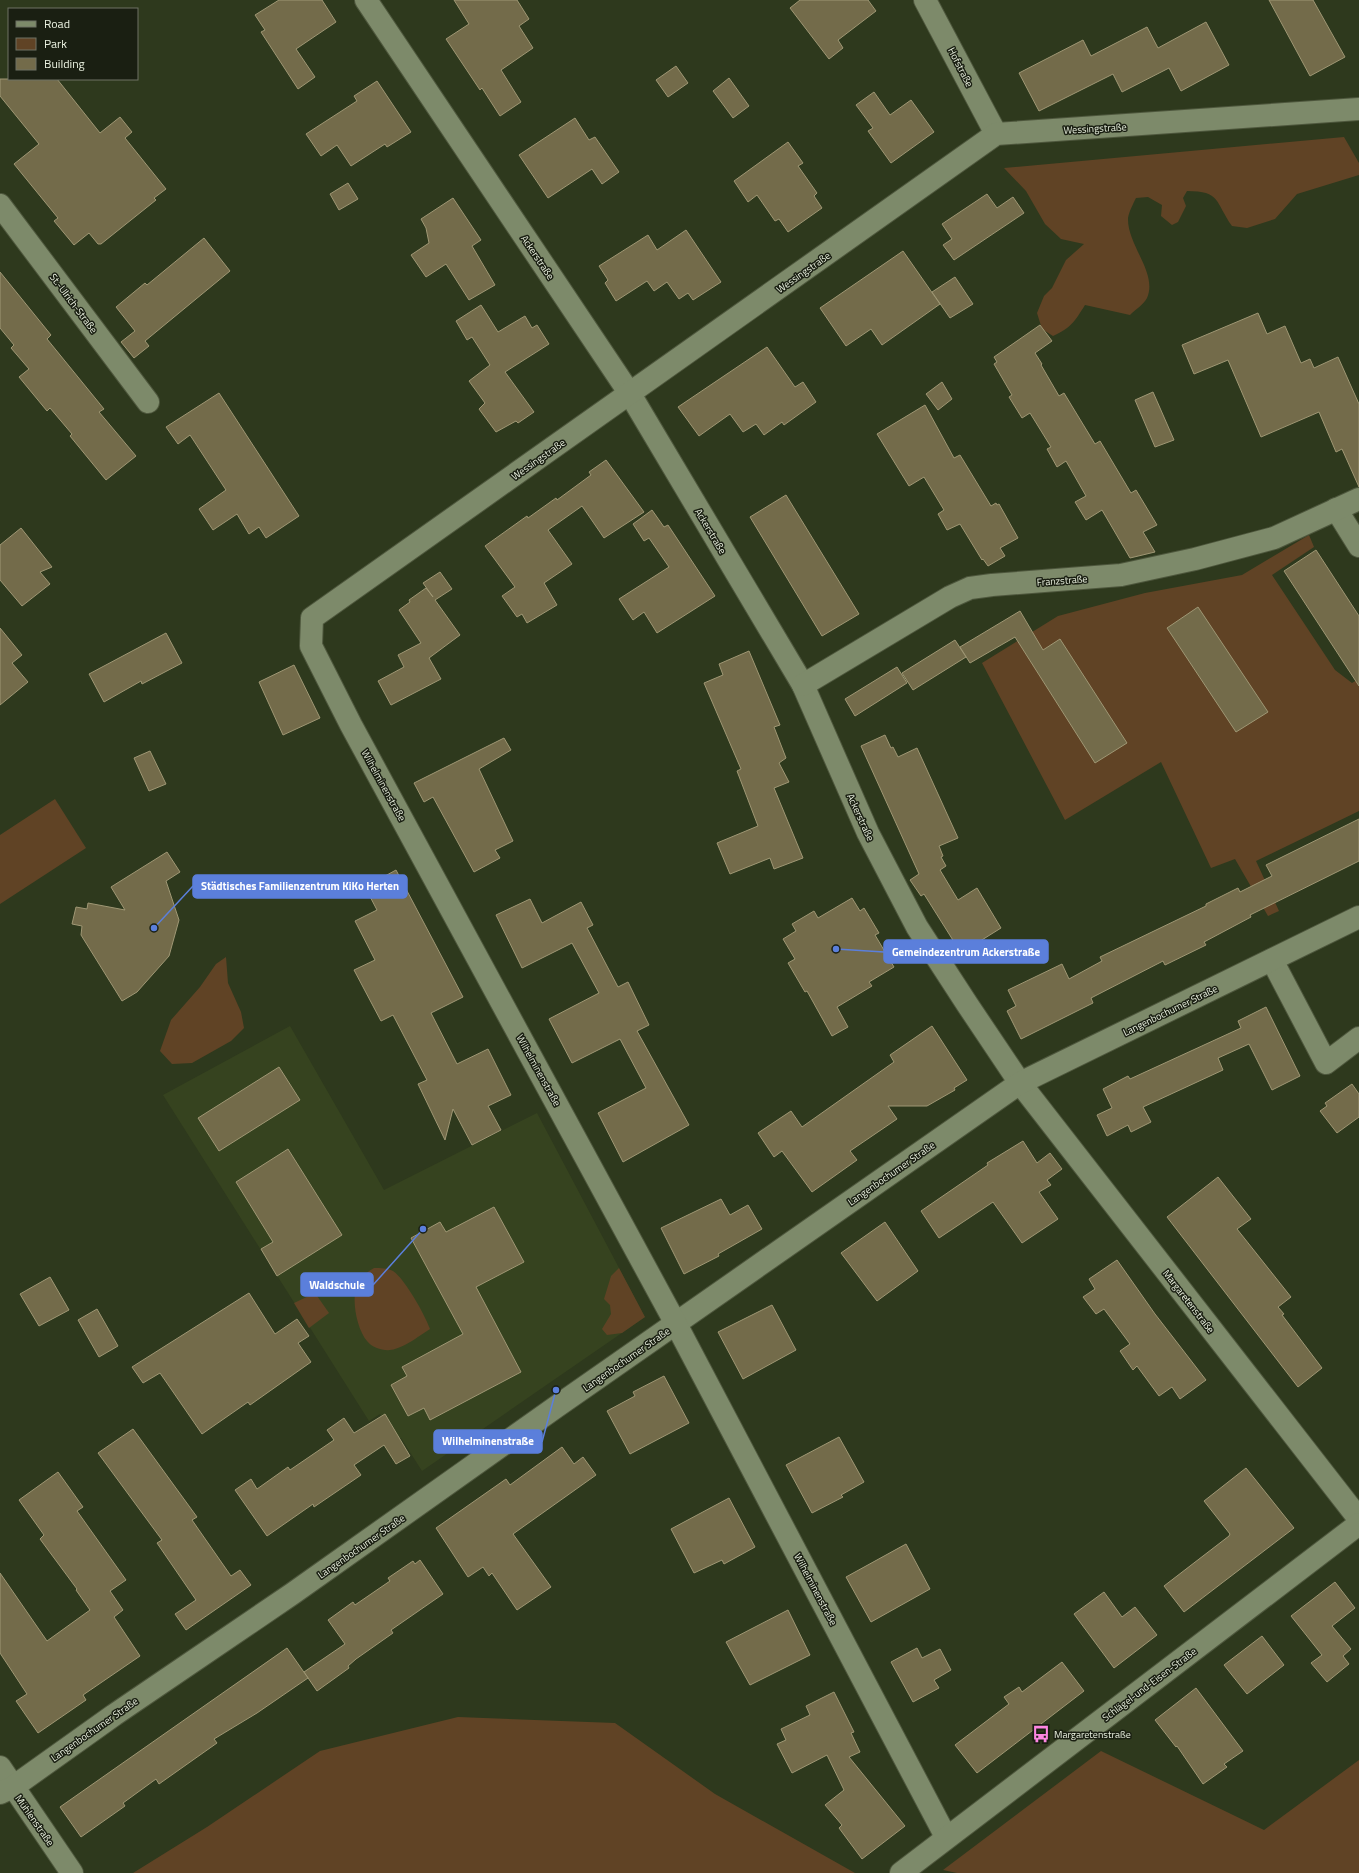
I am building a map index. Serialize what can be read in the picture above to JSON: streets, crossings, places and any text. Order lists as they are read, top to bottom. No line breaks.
{"streets":{"street":["Hofstraße","Wessingstraße","Ackerstraße","St.-Ulrich-Straße","Franzstraße","Wilhelminenstraße","Langenbochumer Straße","Margaretenstraße","Schlägel-und-Eisen-Straße","Mühlenstraße"]},"crossings":[["Hofstraße","Wessingstraße"],["Wessingstraße","Ackerstraße"],["Wessingstraße","Wilhelminenstraße"],["Ackerstraße","Franzstraße"],["Ackerstraße","Langenbochumer Straße"],["Ackerstraße","Margaretenstraße"],["Wilhelminenstraße","Langenbochumer Straße"],["Wilhelminenstraße","Schlägel-und-Eisen-Straße"],["Langenbochumer Straße","Margaretenstraße"],["Langenbochumer Straße","Mühlenstraße"]],"places":{"other":["Städtisches Familienzentrum KiKo Herten","Gemeindezentrum Ackerstraße","Waldschule","Wilhelminenstraße"],"bus stop":["Margaretenstraße"]},"legend":["Road","Park","Building"]}
